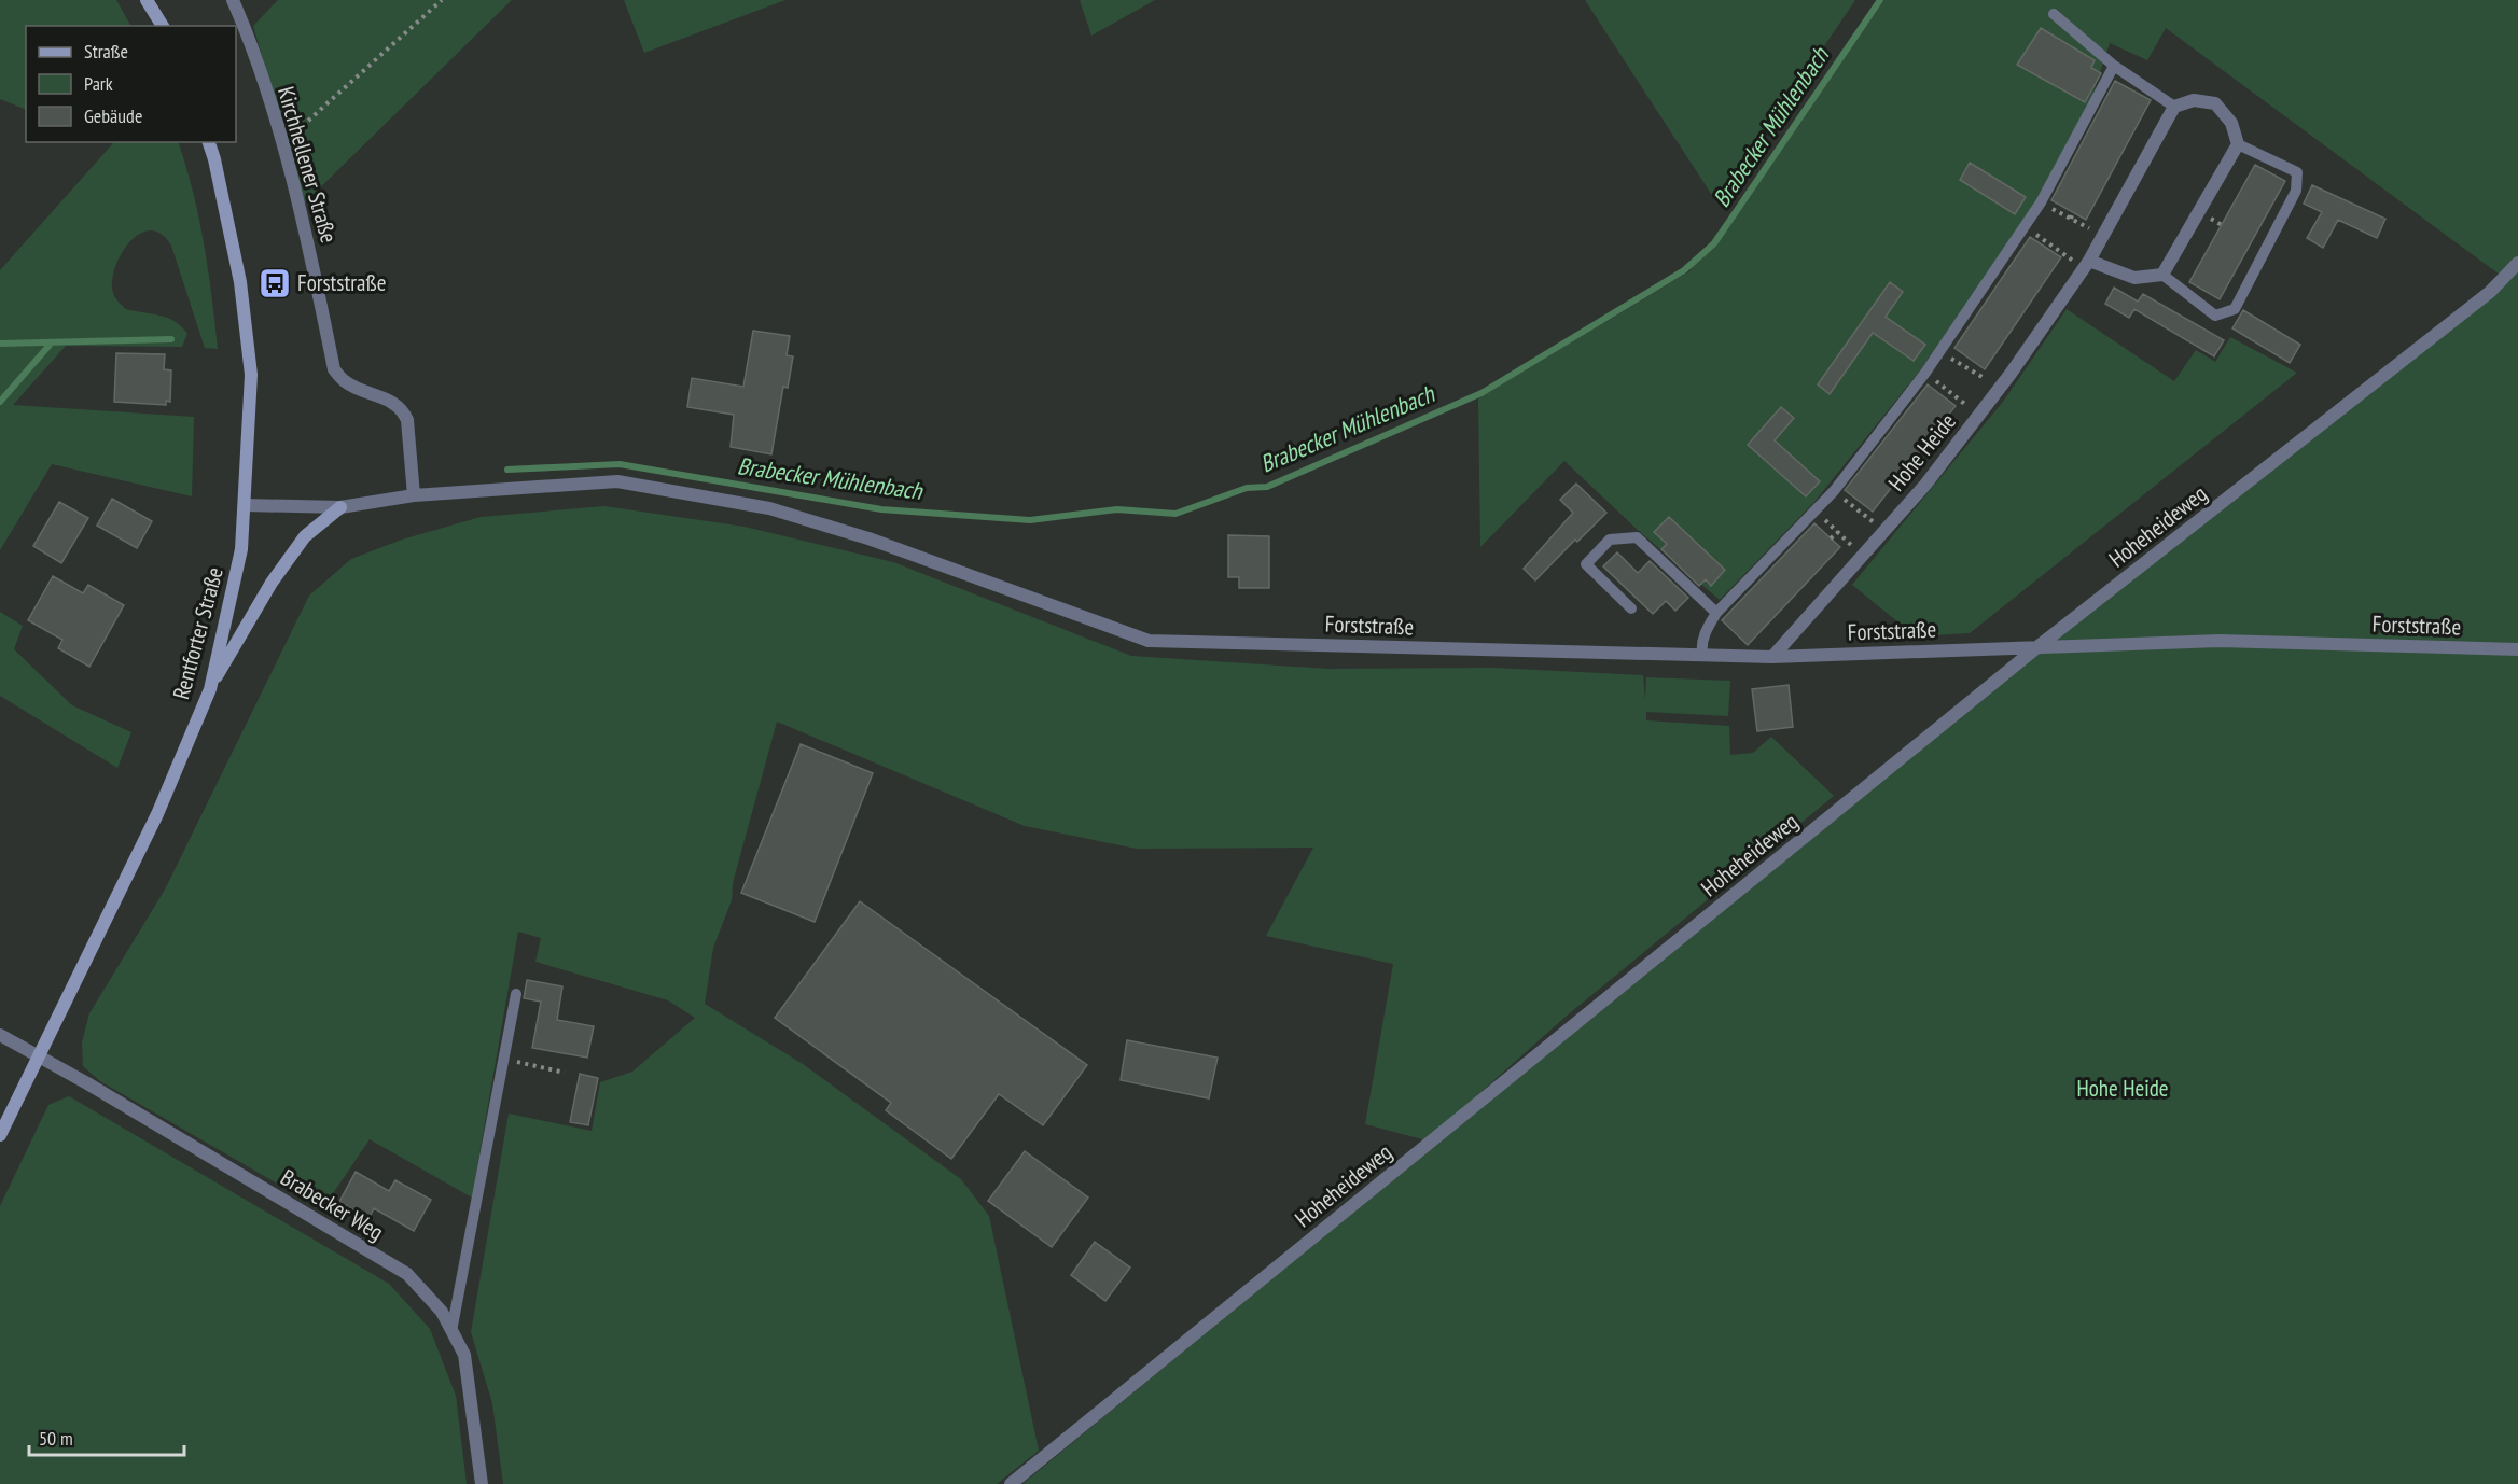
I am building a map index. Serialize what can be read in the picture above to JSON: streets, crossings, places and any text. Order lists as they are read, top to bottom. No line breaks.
{"streets":{"main road":["Rentforter Straße"],"street":["Kirchhellener Straße","Hohe Heide","Hoheheideweg","Forststraße","Brabecker Weg"]},"crossings":[["Kirchhellener Straße","Forststraße"],["Hohe Heide","Forststraße"],["Hoheheideweg","Forststraße"],["Forststraße","Rentforter Straße"],["Rentforter Straße","Brabecker Weg"]],"water":["Brabecker Mühlenbach"],"parks":["Hohe Heide"],"places":{"bus stop":["Forststraße"]},"legend":["Straße","Park","Gebäude"],"scale_bar":"50 m"}
